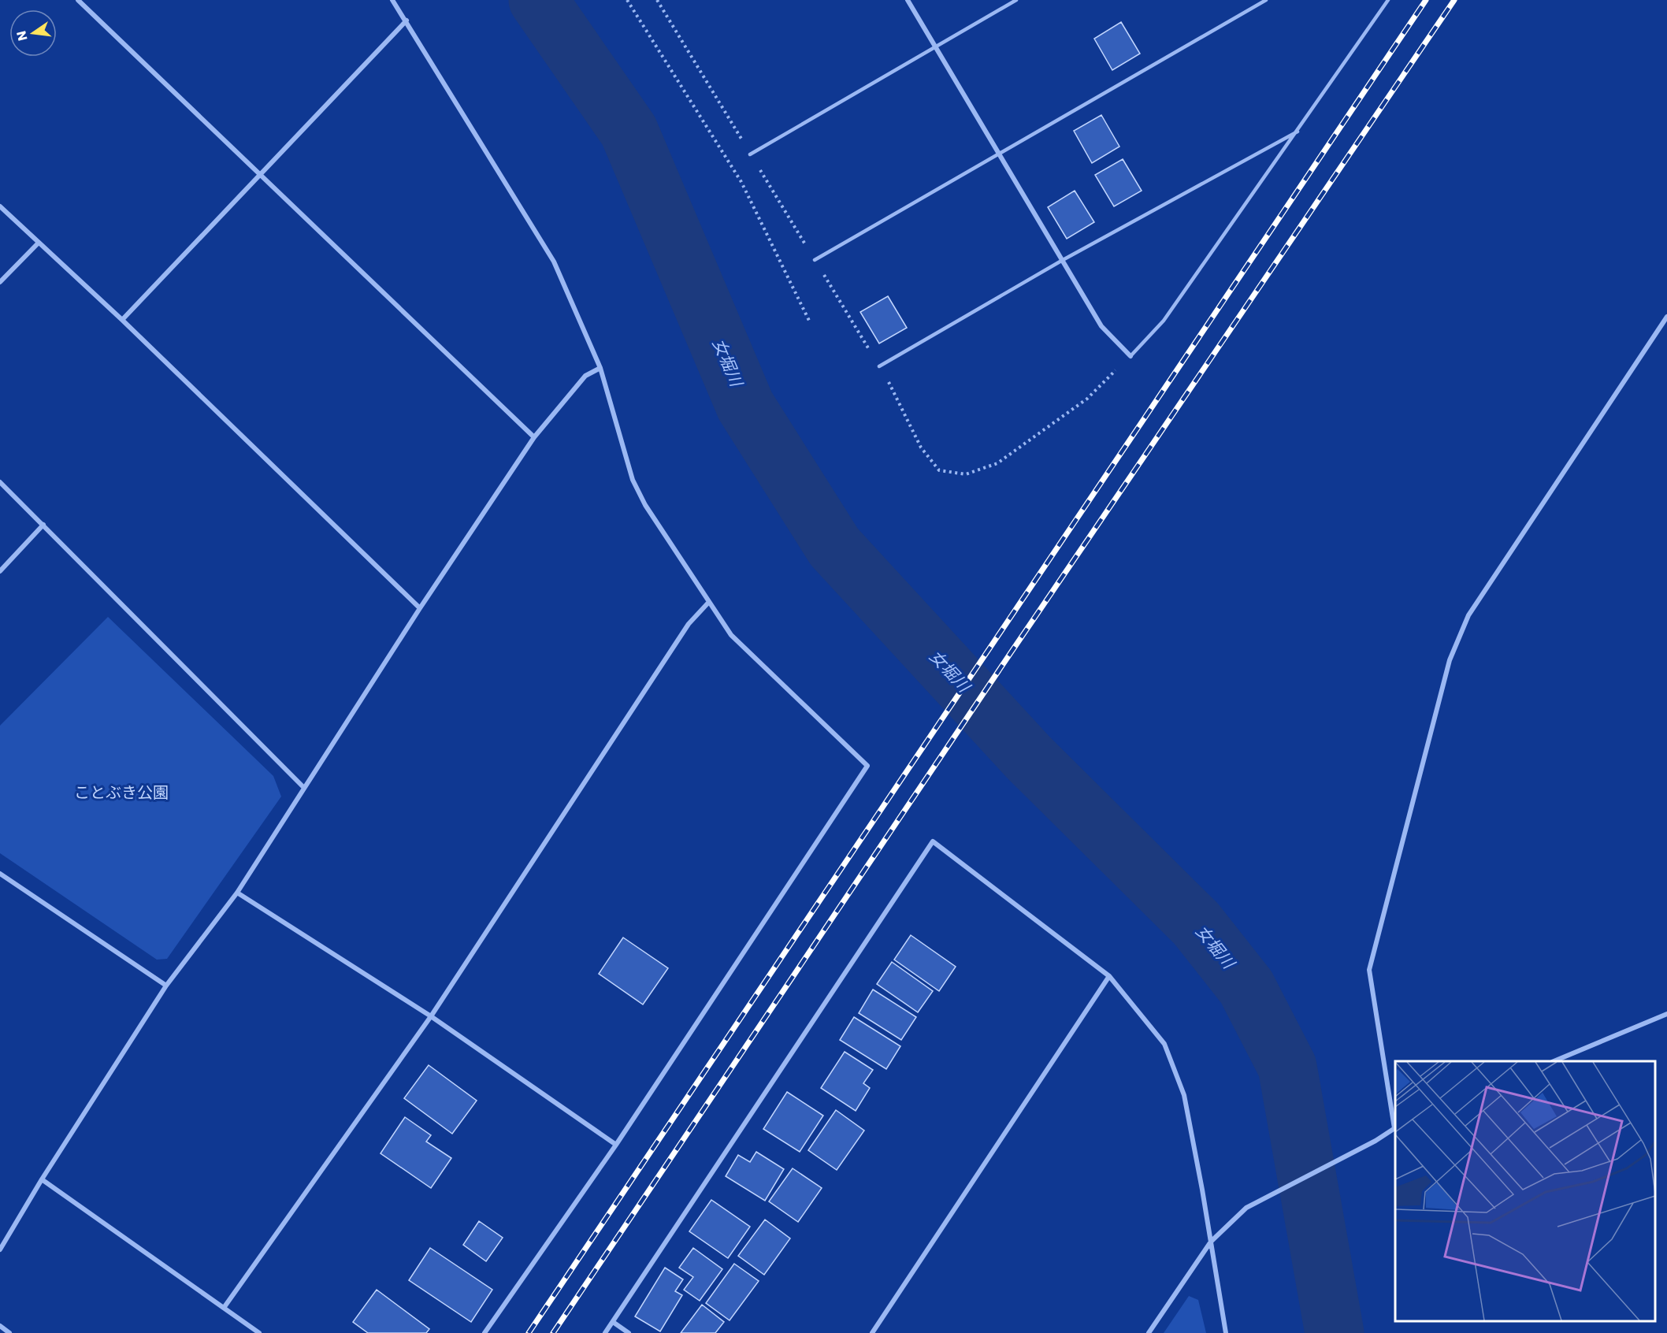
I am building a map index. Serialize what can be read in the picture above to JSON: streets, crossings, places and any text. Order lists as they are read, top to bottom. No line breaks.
{"water":["女堀川"],"parks":["ことぶき公園"],"north":"left"}
